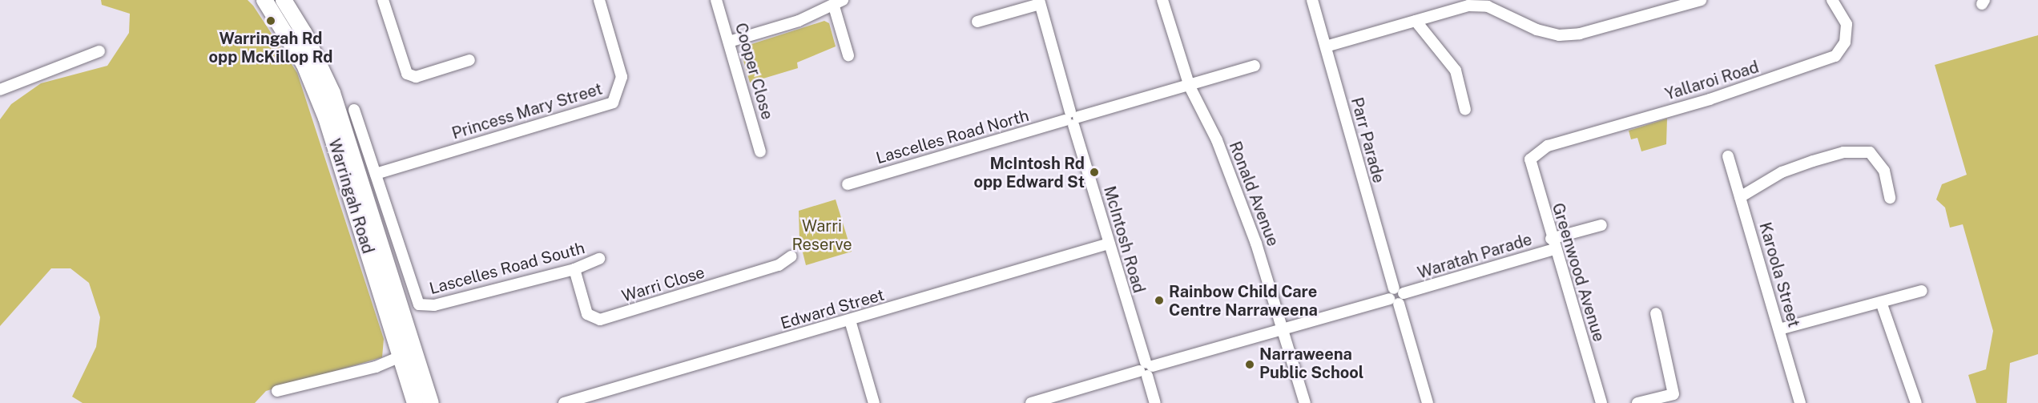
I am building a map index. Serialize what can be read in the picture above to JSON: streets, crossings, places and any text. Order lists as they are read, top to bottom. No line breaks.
{"streets":{"highway":["Warringah Road"],"street":["Cooper Close","Yallaroi Road","Princess Mary Street","Lascelles Road North","Parr Parade","Ronald Avenue","McIntosh Road","Waratah Parade","Lascelles Road South","Greenwood Avenue","Karoola Street","Warri Close","Edward Street"]},"crossings":[["Yallaroi Road","Greenwood Avenue"],["Princess Mary Street","Warringah Road"],["Lascelles Road North","Ronald Avenue"],["Lascelles Road North","McIntosh Road"],["Parr Parade","Waratah Parade"],["Ronald Avenue","Waratah Parade"],["Warringah Road","Lascelles Road South"],["McIntosh Road","Waratah Parade"],["McIntosh Road","Edward Street"],["Waratah Parade","Greenwood Avenue"],["Lascelles Road South","Warri Close"]],"parks":["Warri Reserve"],"places":["Warringah Rd opp McKillop Rd","McIntosh Rd opp Edward St","Rainbow Child Care Centre Narraweena","Narraweena Public School"]}
